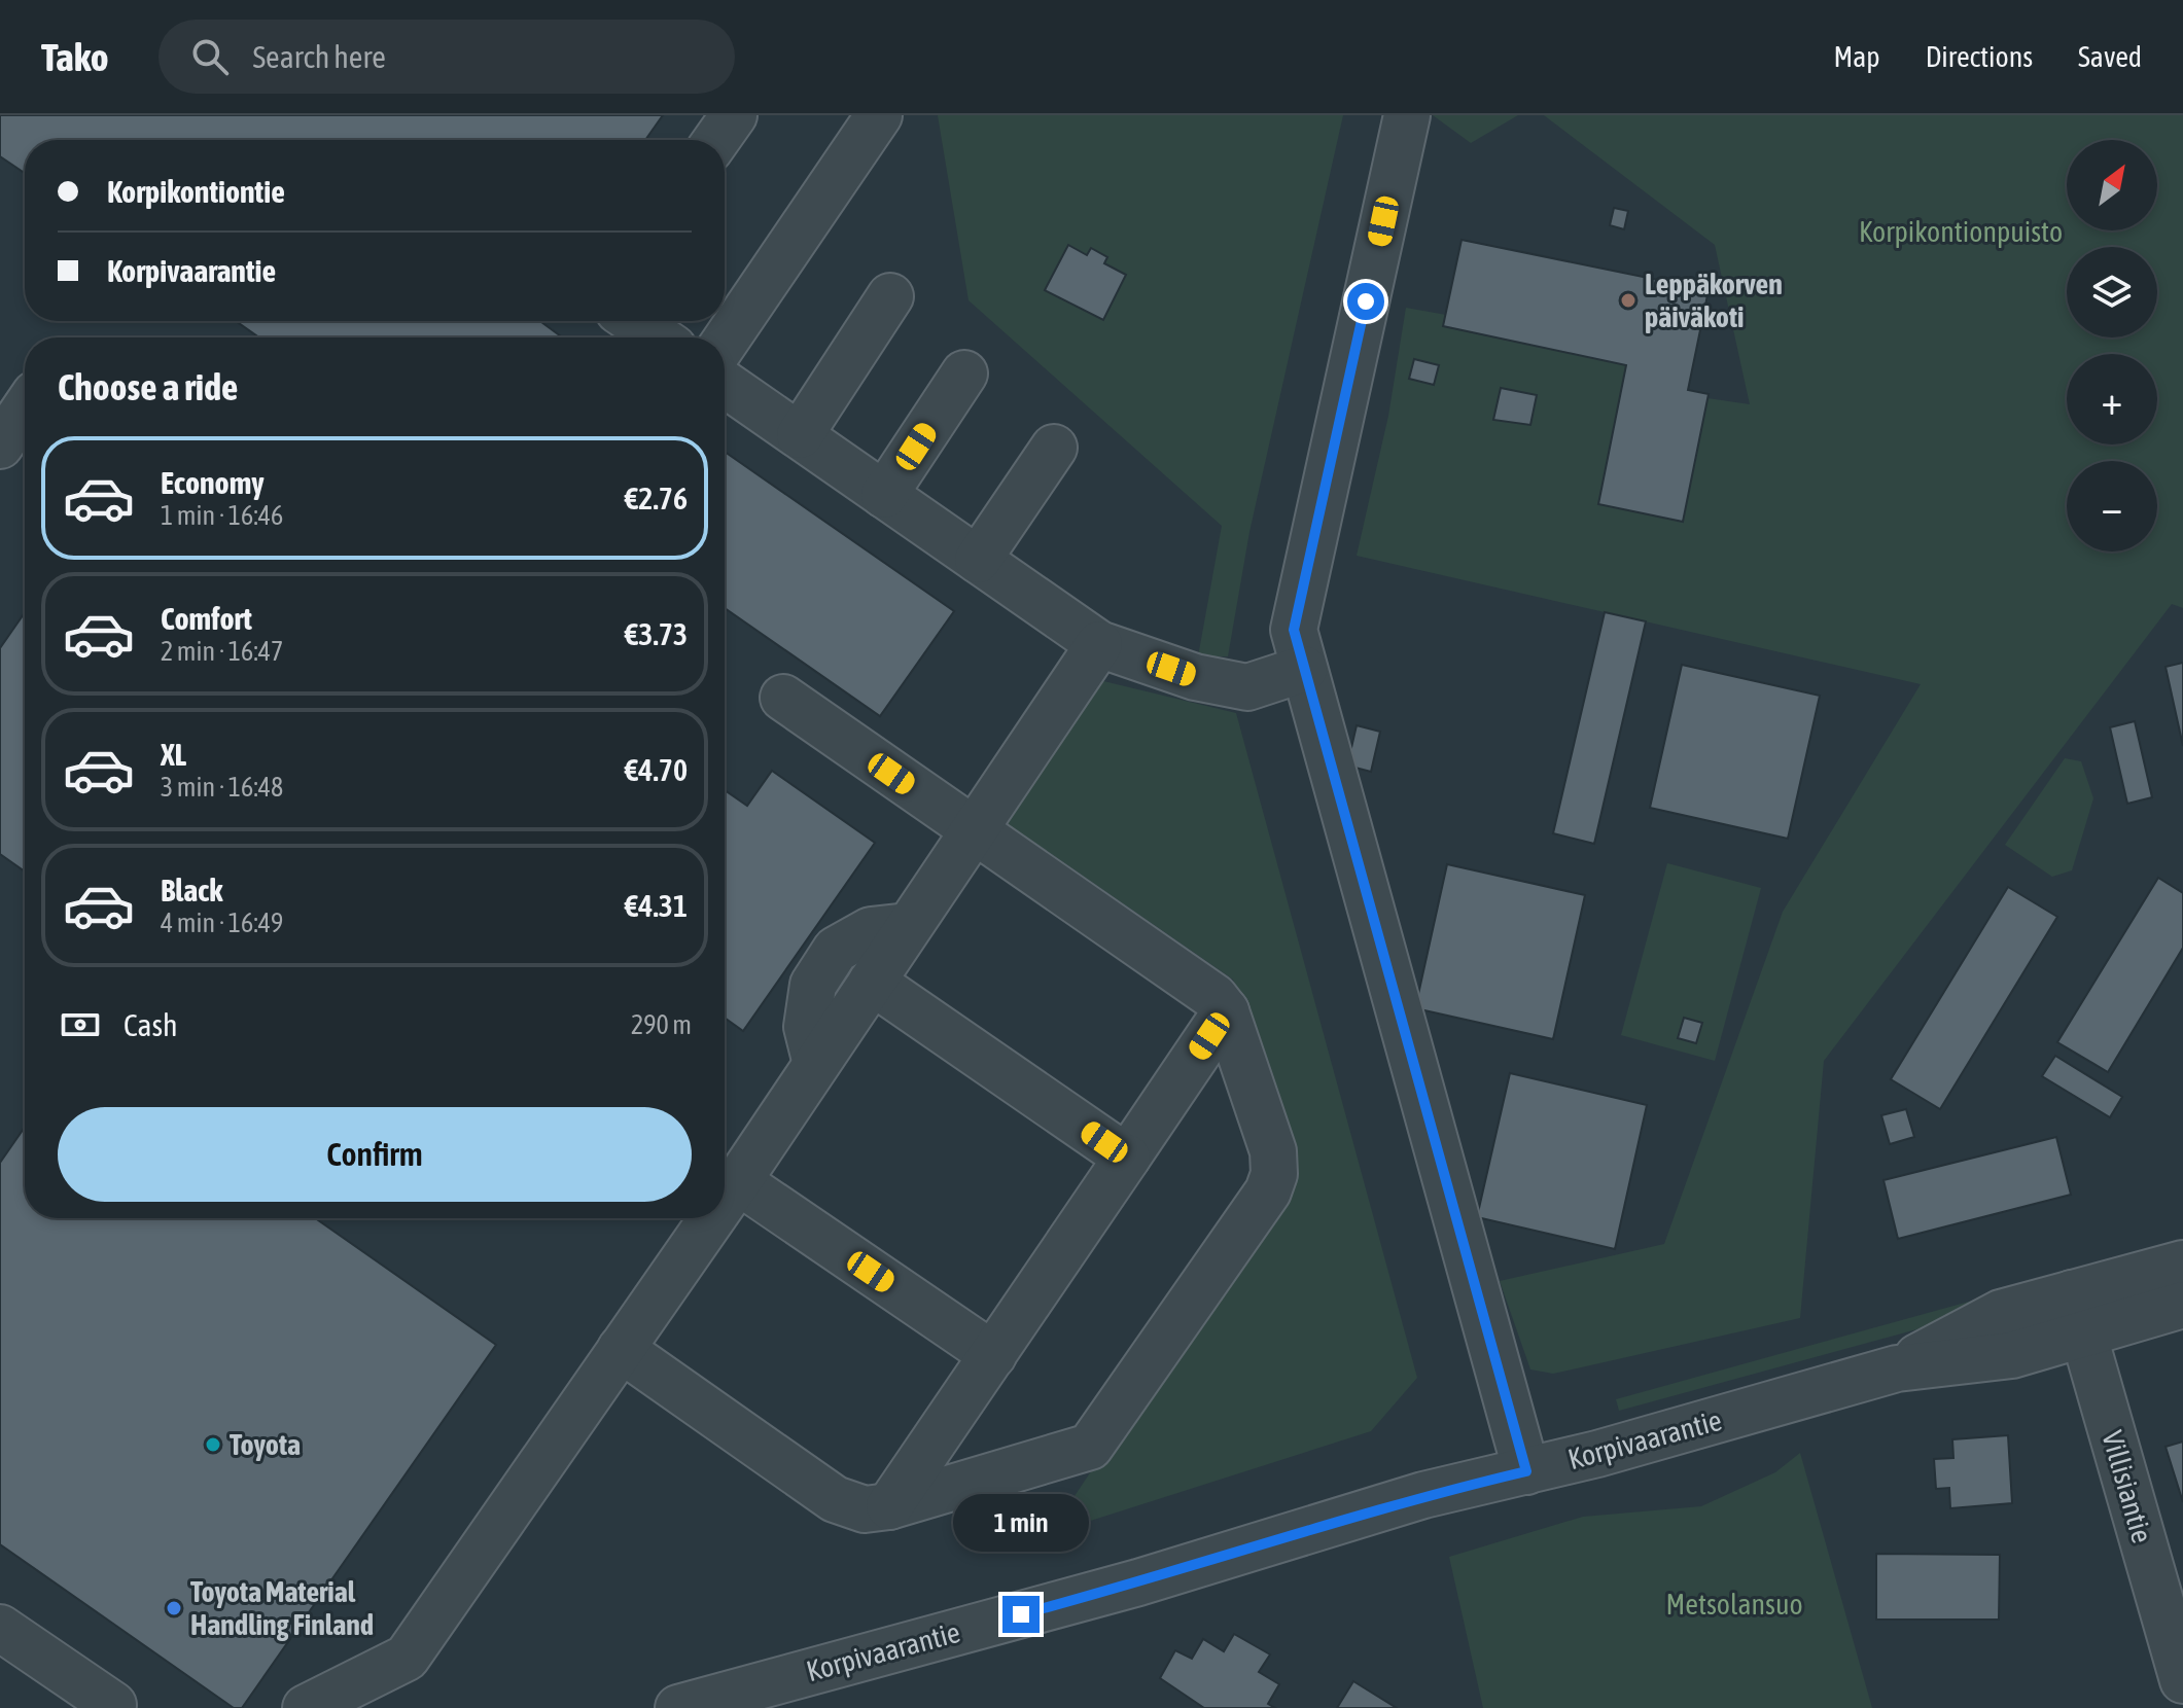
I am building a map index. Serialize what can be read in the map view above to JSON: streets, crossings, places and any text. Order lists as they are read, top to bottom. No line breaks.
{"streets":{"street":["Korpivaarantie","Villisiantie"]},"crossings":[["Korpivaarantie","Villisiantie"]],"parks":["Korpikontionpuisto","Metsolansuo"],"places":["Leppäkorven päiväkoti","Toyota","Toyota Material Handling Finland"],"north":"top right","page":{"header":"Tako","search":"Search here","nav":["Map","Directions","Saved"],"map_buttons":["+","−"],"banner":["Korpikontiontie","Korpivaarantie"],"heading":"Choose a ride","list":[{"name":"Economy","note":"1 min · 16:46","value":"€2.76"},{"name":"Comfort","note":"2 min · 16:47","value":"€3.73"},{"name":"XL","note":"3 min · 16:48","value":"€4.70"},{"name":"Black","note":"4 min · 16:49","value":"€4.31"}],"pay":["Cash","290 m"],"buttons":"Confirm","bubble":"1 min"}}
